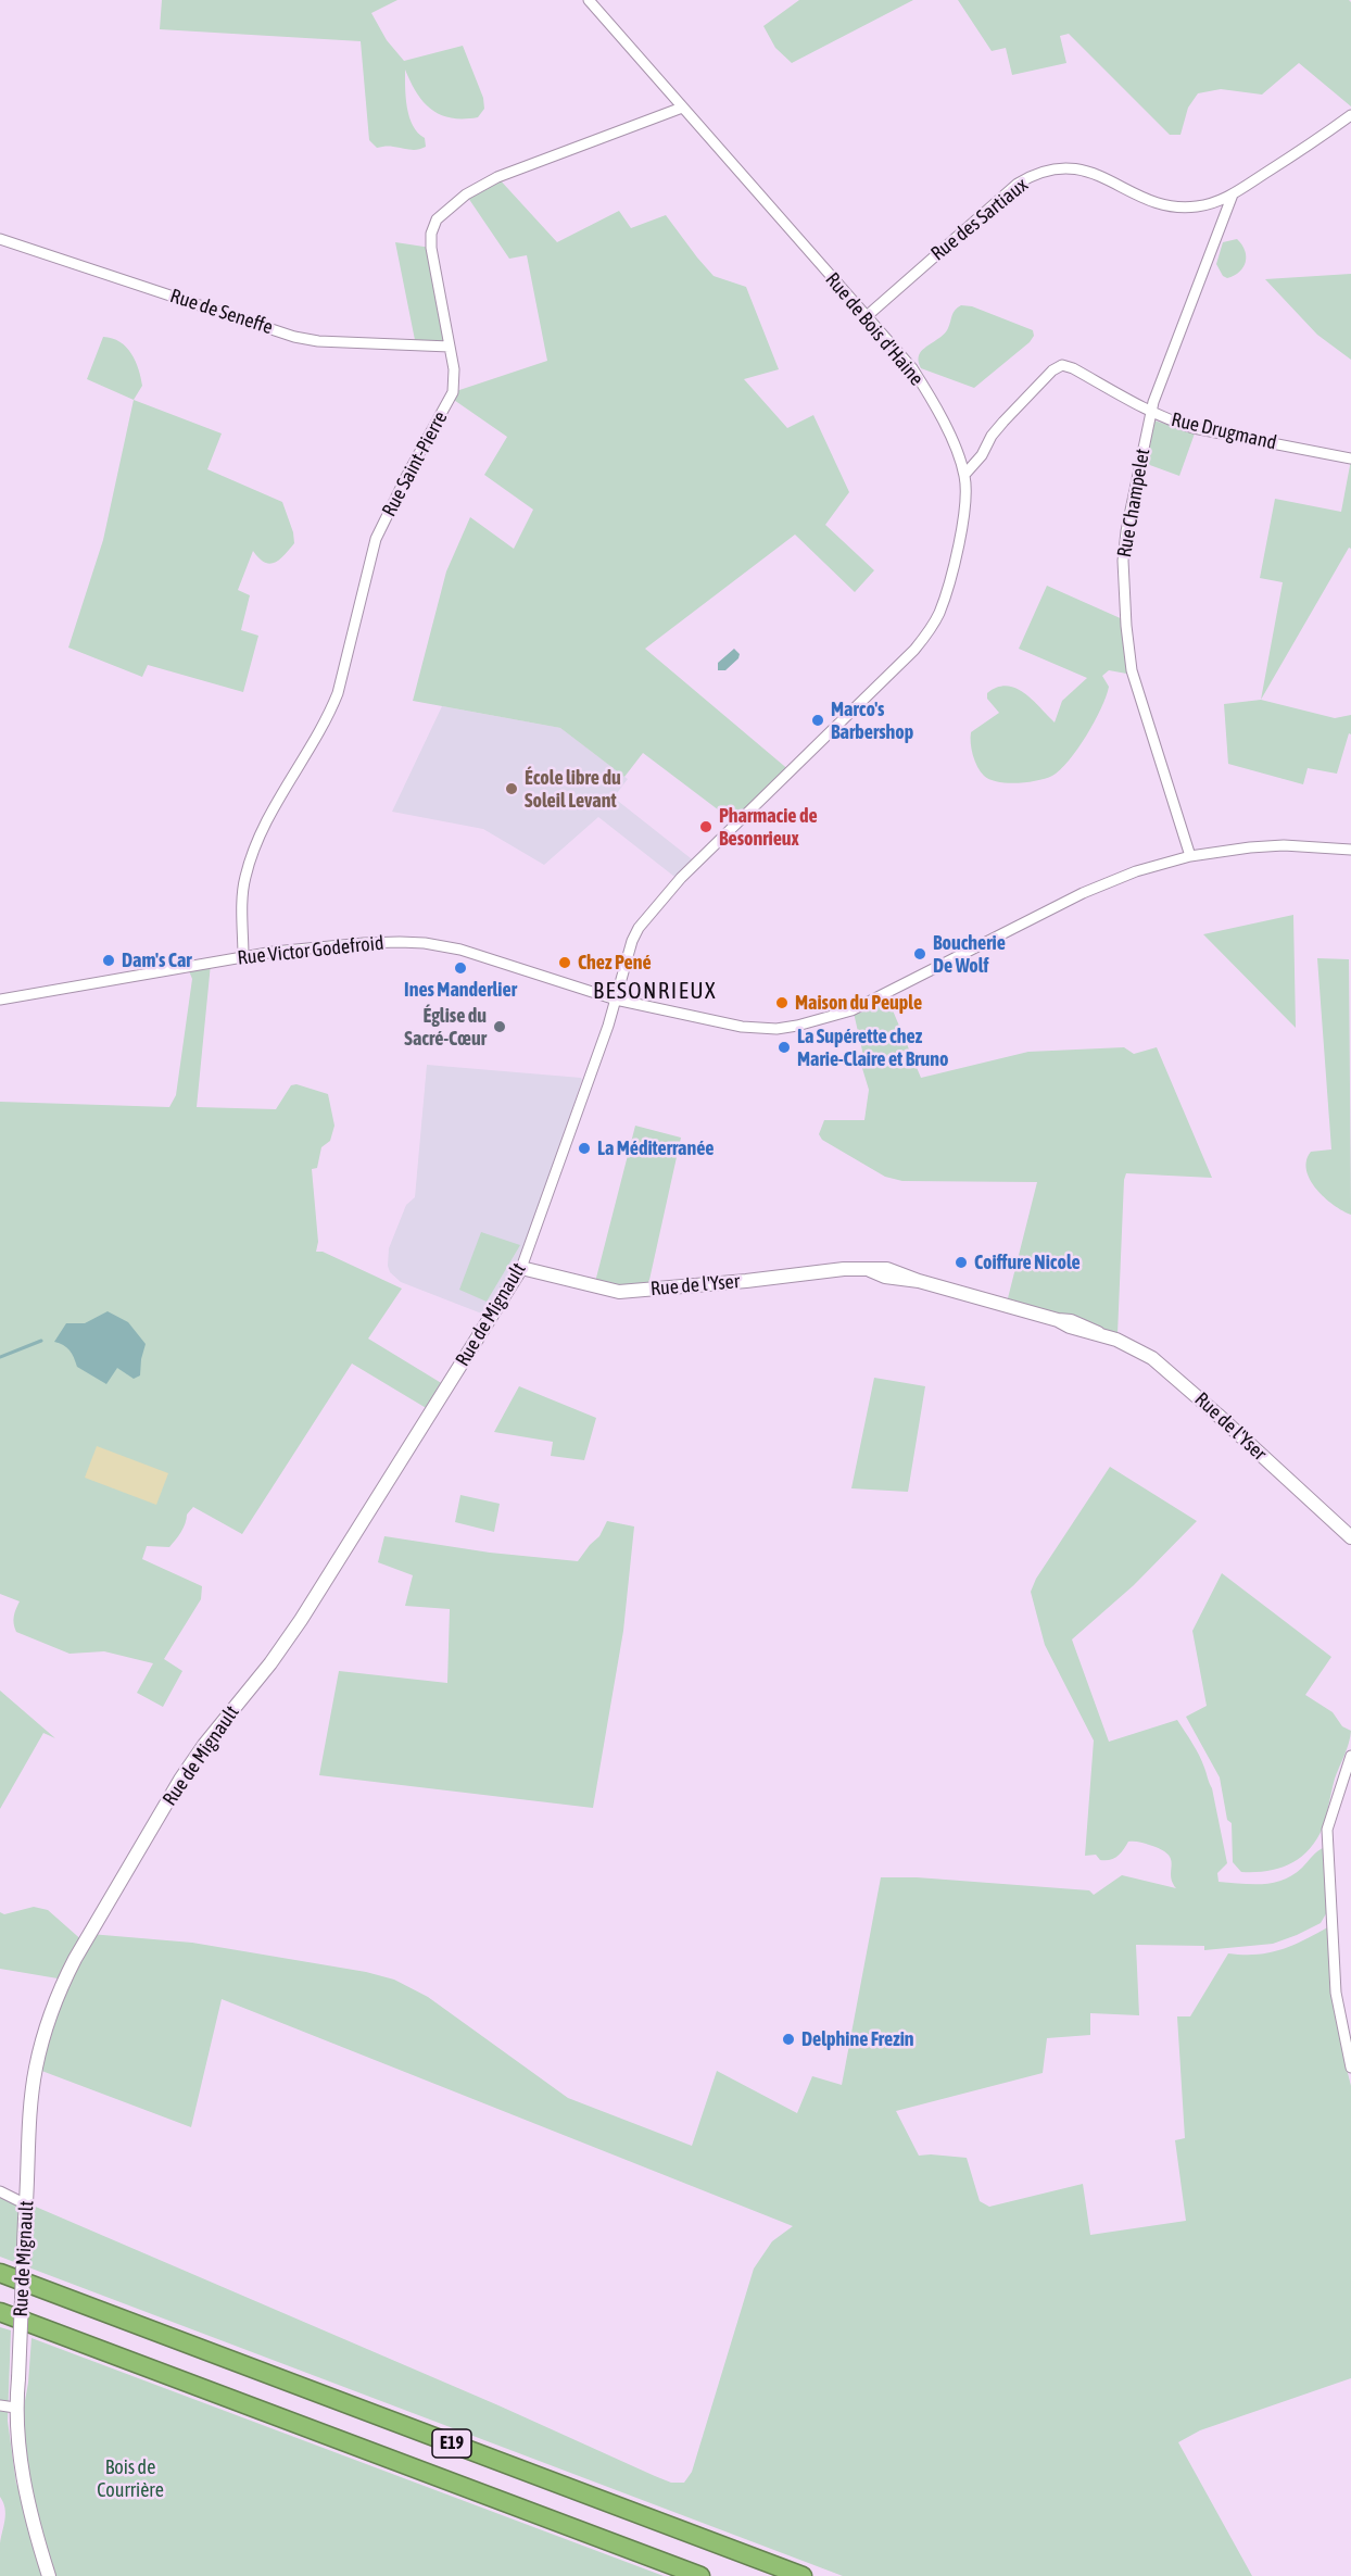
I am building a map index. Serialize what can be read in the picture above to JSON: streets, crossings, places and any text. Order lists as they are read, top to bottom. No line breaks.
{"streets":{"highway":["E19"],"street":["Rue des Sartiaux","Rue de Seneffe","Rue de Bois d'Haine","Rue Drugmand","Rue Saint-Pierre","Rue Champelet","Rue Victor Godefroid","Rue de l'Yser","Rue de Mignault"]},"crossings":[["Rue des Sartiaux","Rue de Bois d'Haine"],["Rue des Sartiaux","Rue Champelet"],["Rue de Seneffe","Rue Saint-Pierre"],["Rue de Bois d'Haine","Rue Drugmand"],["Rue de Bois d'Haine","Rue Saint-Pierre"],["Rue de Bois d'Haine","Rue Victor Godefroid"],["Rue de Bois d'Haine","Rue de Mignault"],["Rue Drugmand","Rue Champelet"],["Rue Saint-Pierre","Rue Victor Godefroid"],["Rue Champelet","Rue Victor Godefroid"],["Rue Victor Godefroid","Rue de Mignault"],["Rue de l'Yser","Rue de Mignault"]],"districts":["BESONRIEUX"],"parks":["Bois de Courrière"],"places":["Marco's Barbershop","École libre du Soleil Levant","Pharmacie de Besonrieux","Boucherie De Wolf","Dam's Car","Chez Pené","Ines Manderlier","Maison du Peuple","Église du Sacré-Cœur","La Supérette chez Marie-Claire et Bruno","La Méditerranée","Coiffure Nicole","Delphine Frezin"]}
